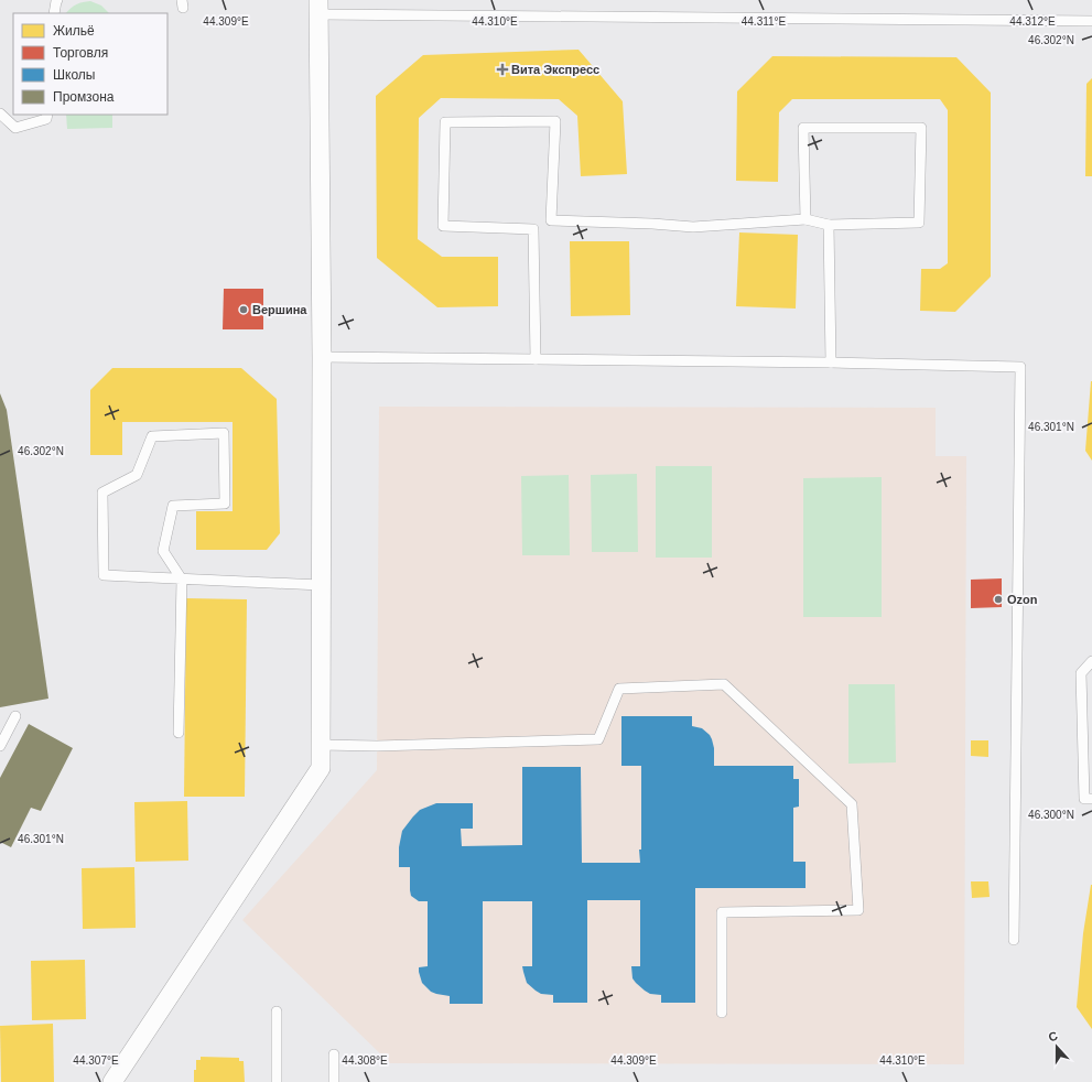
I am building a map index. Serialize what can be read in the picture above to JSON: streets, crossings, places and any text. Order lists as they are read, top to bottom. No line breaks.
{"places":{"health":["Вита Экспресс"],"other":["Вершина","Ozon"]},"legend":["Жильё","Торговля","Школы","Промзона"],"north":"top","coordinates":["44.311°E","44.309°E","44.310°E","44.312°E","46.302°N","46.301°N","46.300°N","44.307°E","44.308°E"]}
